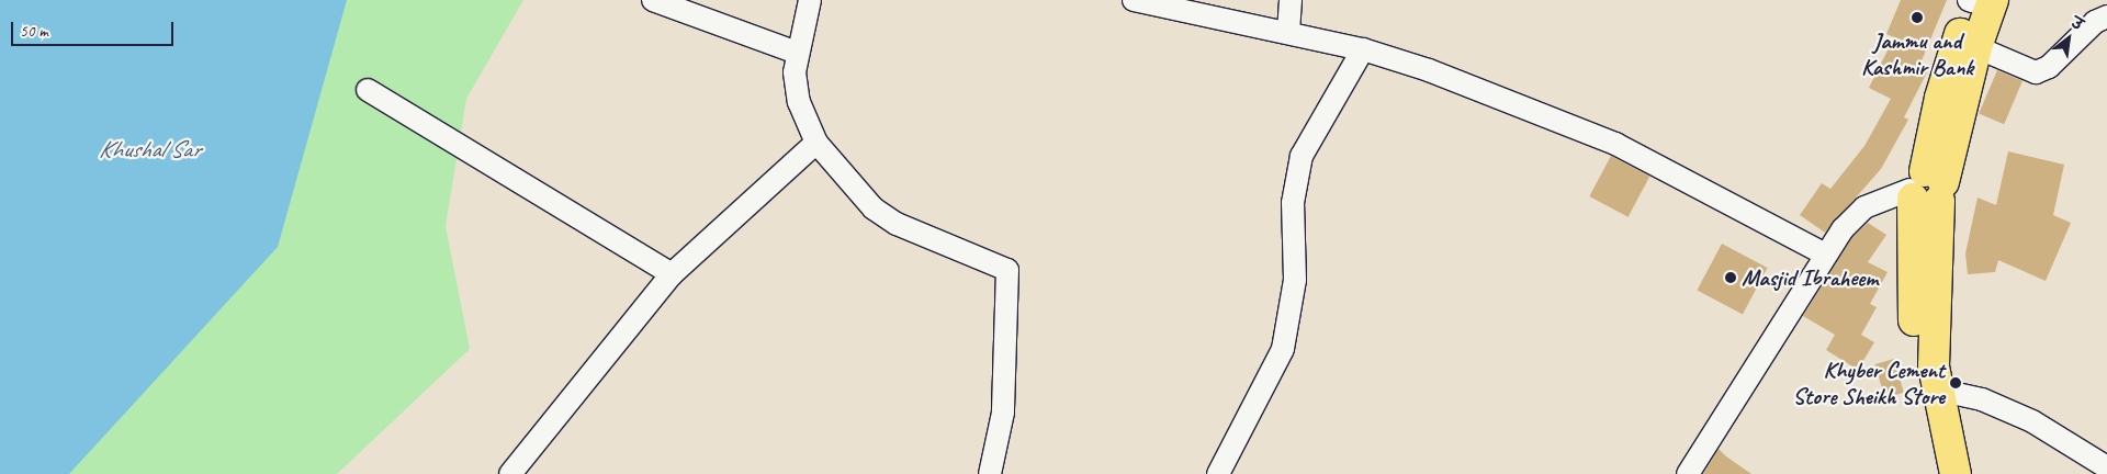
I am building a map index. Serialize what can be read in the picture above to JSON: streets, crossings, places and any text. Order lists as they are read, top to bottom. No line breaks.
{"water":["Khushal Sar"],"places":["Jammu and Kashmir Bank","Masjid Ibraheem","Khyber Cement Store Sheikh Store"],"scale_bar":"50 m","north":"top right"}
